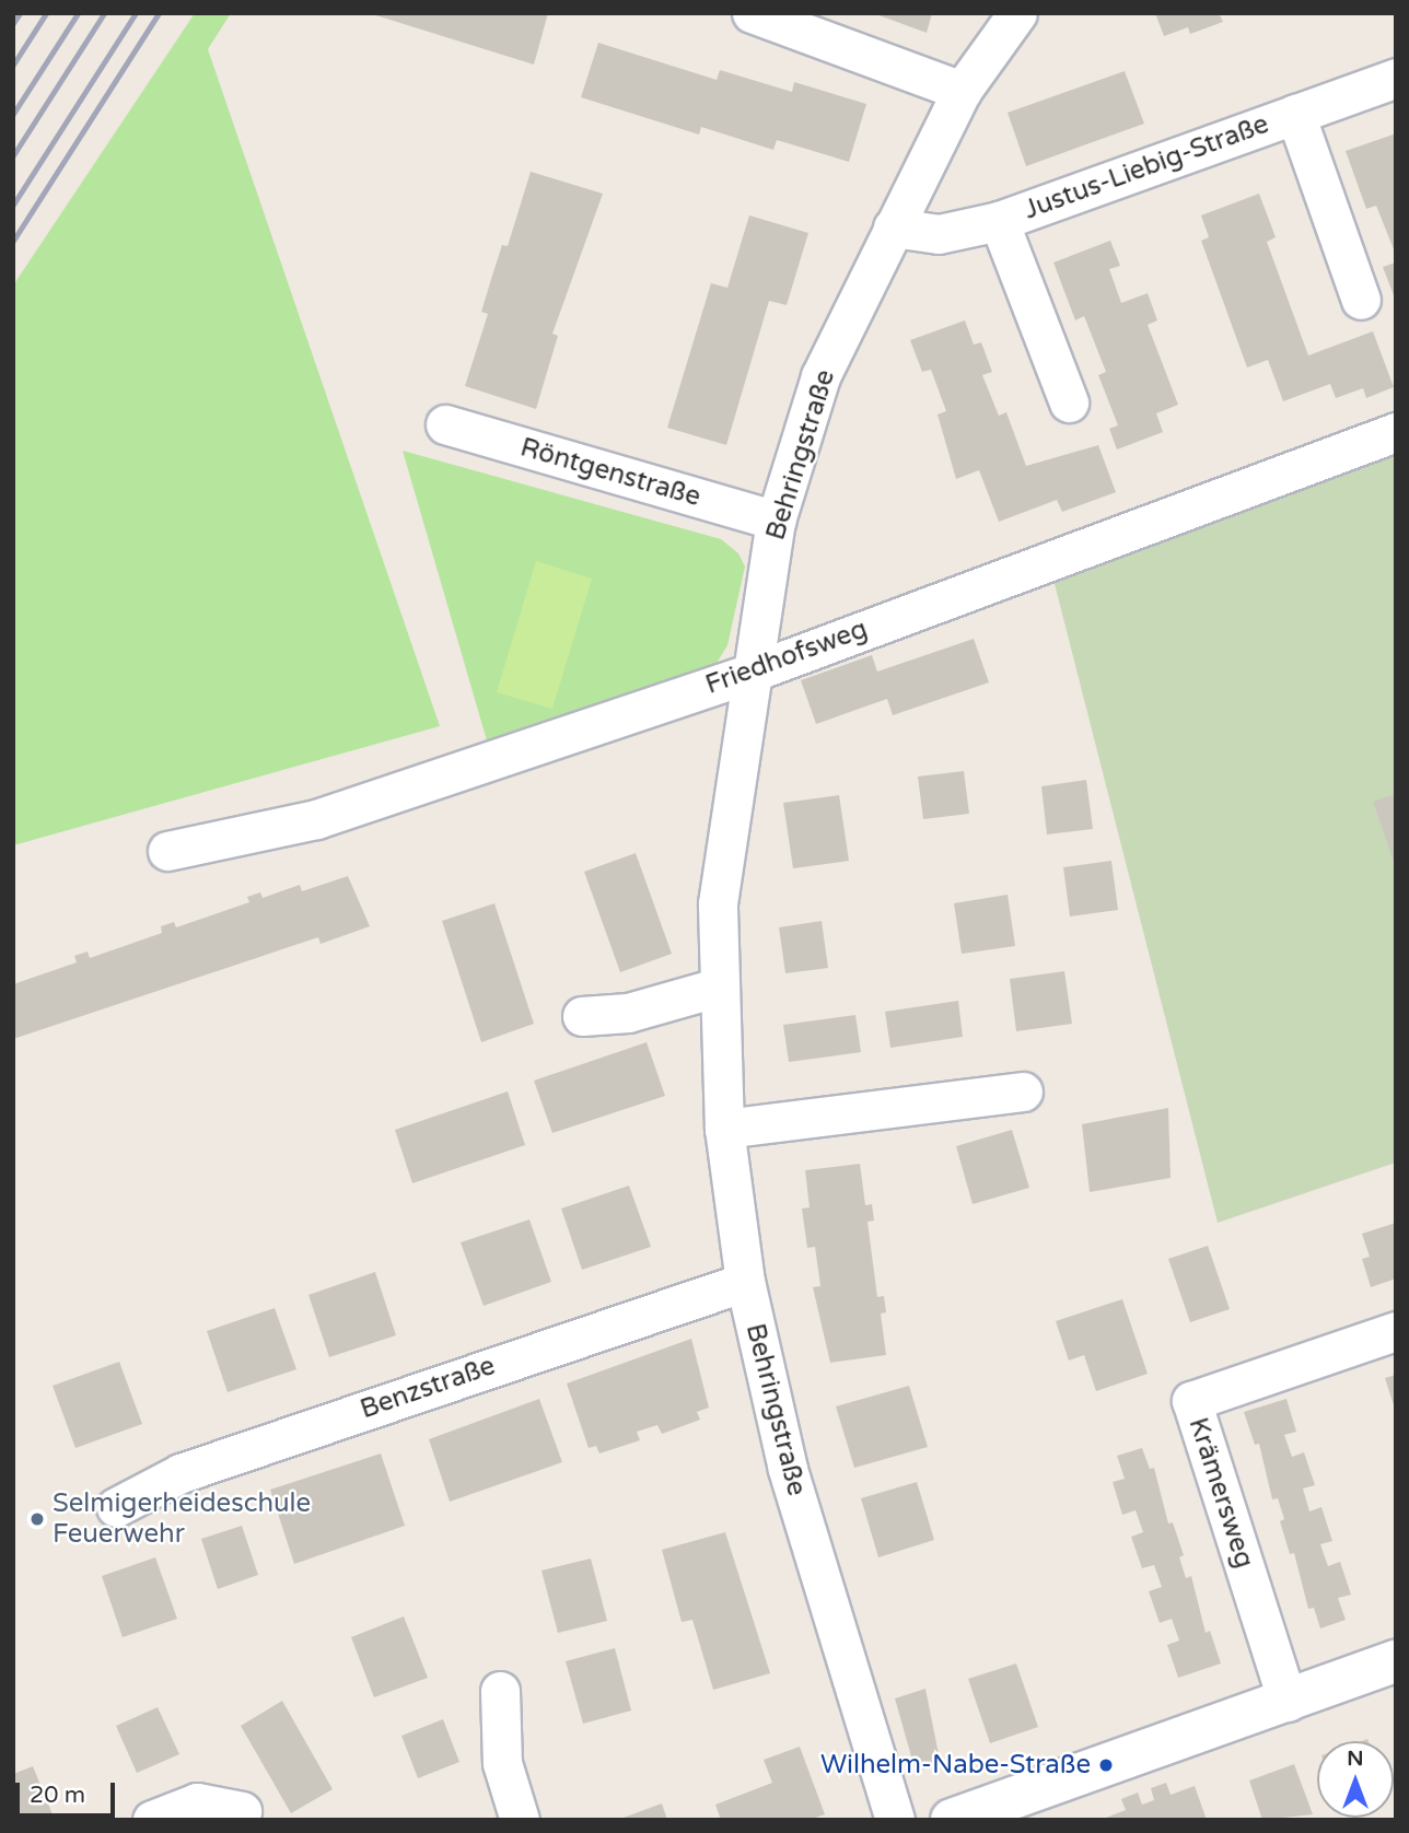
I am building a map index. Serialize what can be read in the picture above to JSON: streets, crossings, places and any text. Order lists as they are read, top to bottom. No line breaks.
{"streets":{"street":["Justus-Liebig-Straße","Behringstraße","Röntgenstraße","Friedhofsweg","Benzstraße","Krämersweg"]},"crossings":[["Justus-Liebig-Straße","Behringstraße"],["Behringstraße","Röntgenstraße"],["Behringstraße","Friedhofsweg"],["Behringstraße","Benzstraße"]],"places":["Selmigerheideschule Feuerwehr","Wilhelm-Nabe-Straße"],"scale_bar":"20 m","north":"top"}
